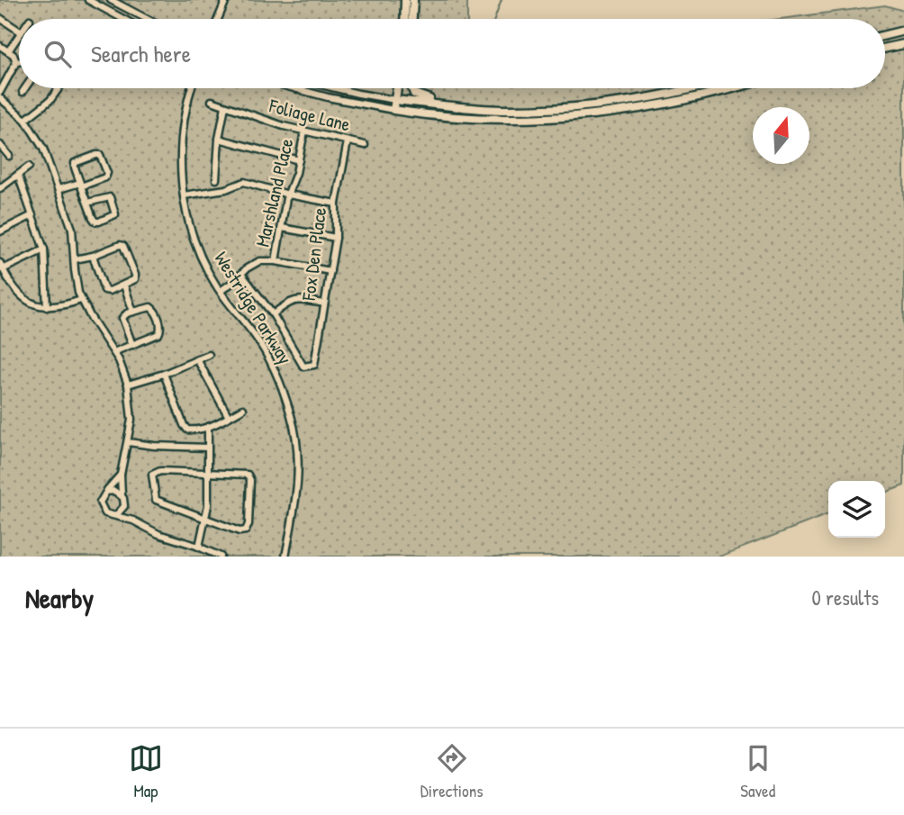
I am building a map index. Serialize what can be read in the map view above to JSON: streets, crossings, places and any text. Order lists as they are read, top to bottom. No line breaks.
{"streets":{"street":["Foliage Lane","Marshland Place","Fox Den Place","Westridge Parkway"]},"crossings":[["Foliage Lane","Marshland Place"],["Foliage Lane","Fox Den Place"]],"north":"top","page":{"search":"Search here","heading":["Nearby","0 results"],"nav":["Map","Directions","Saved"]}}
